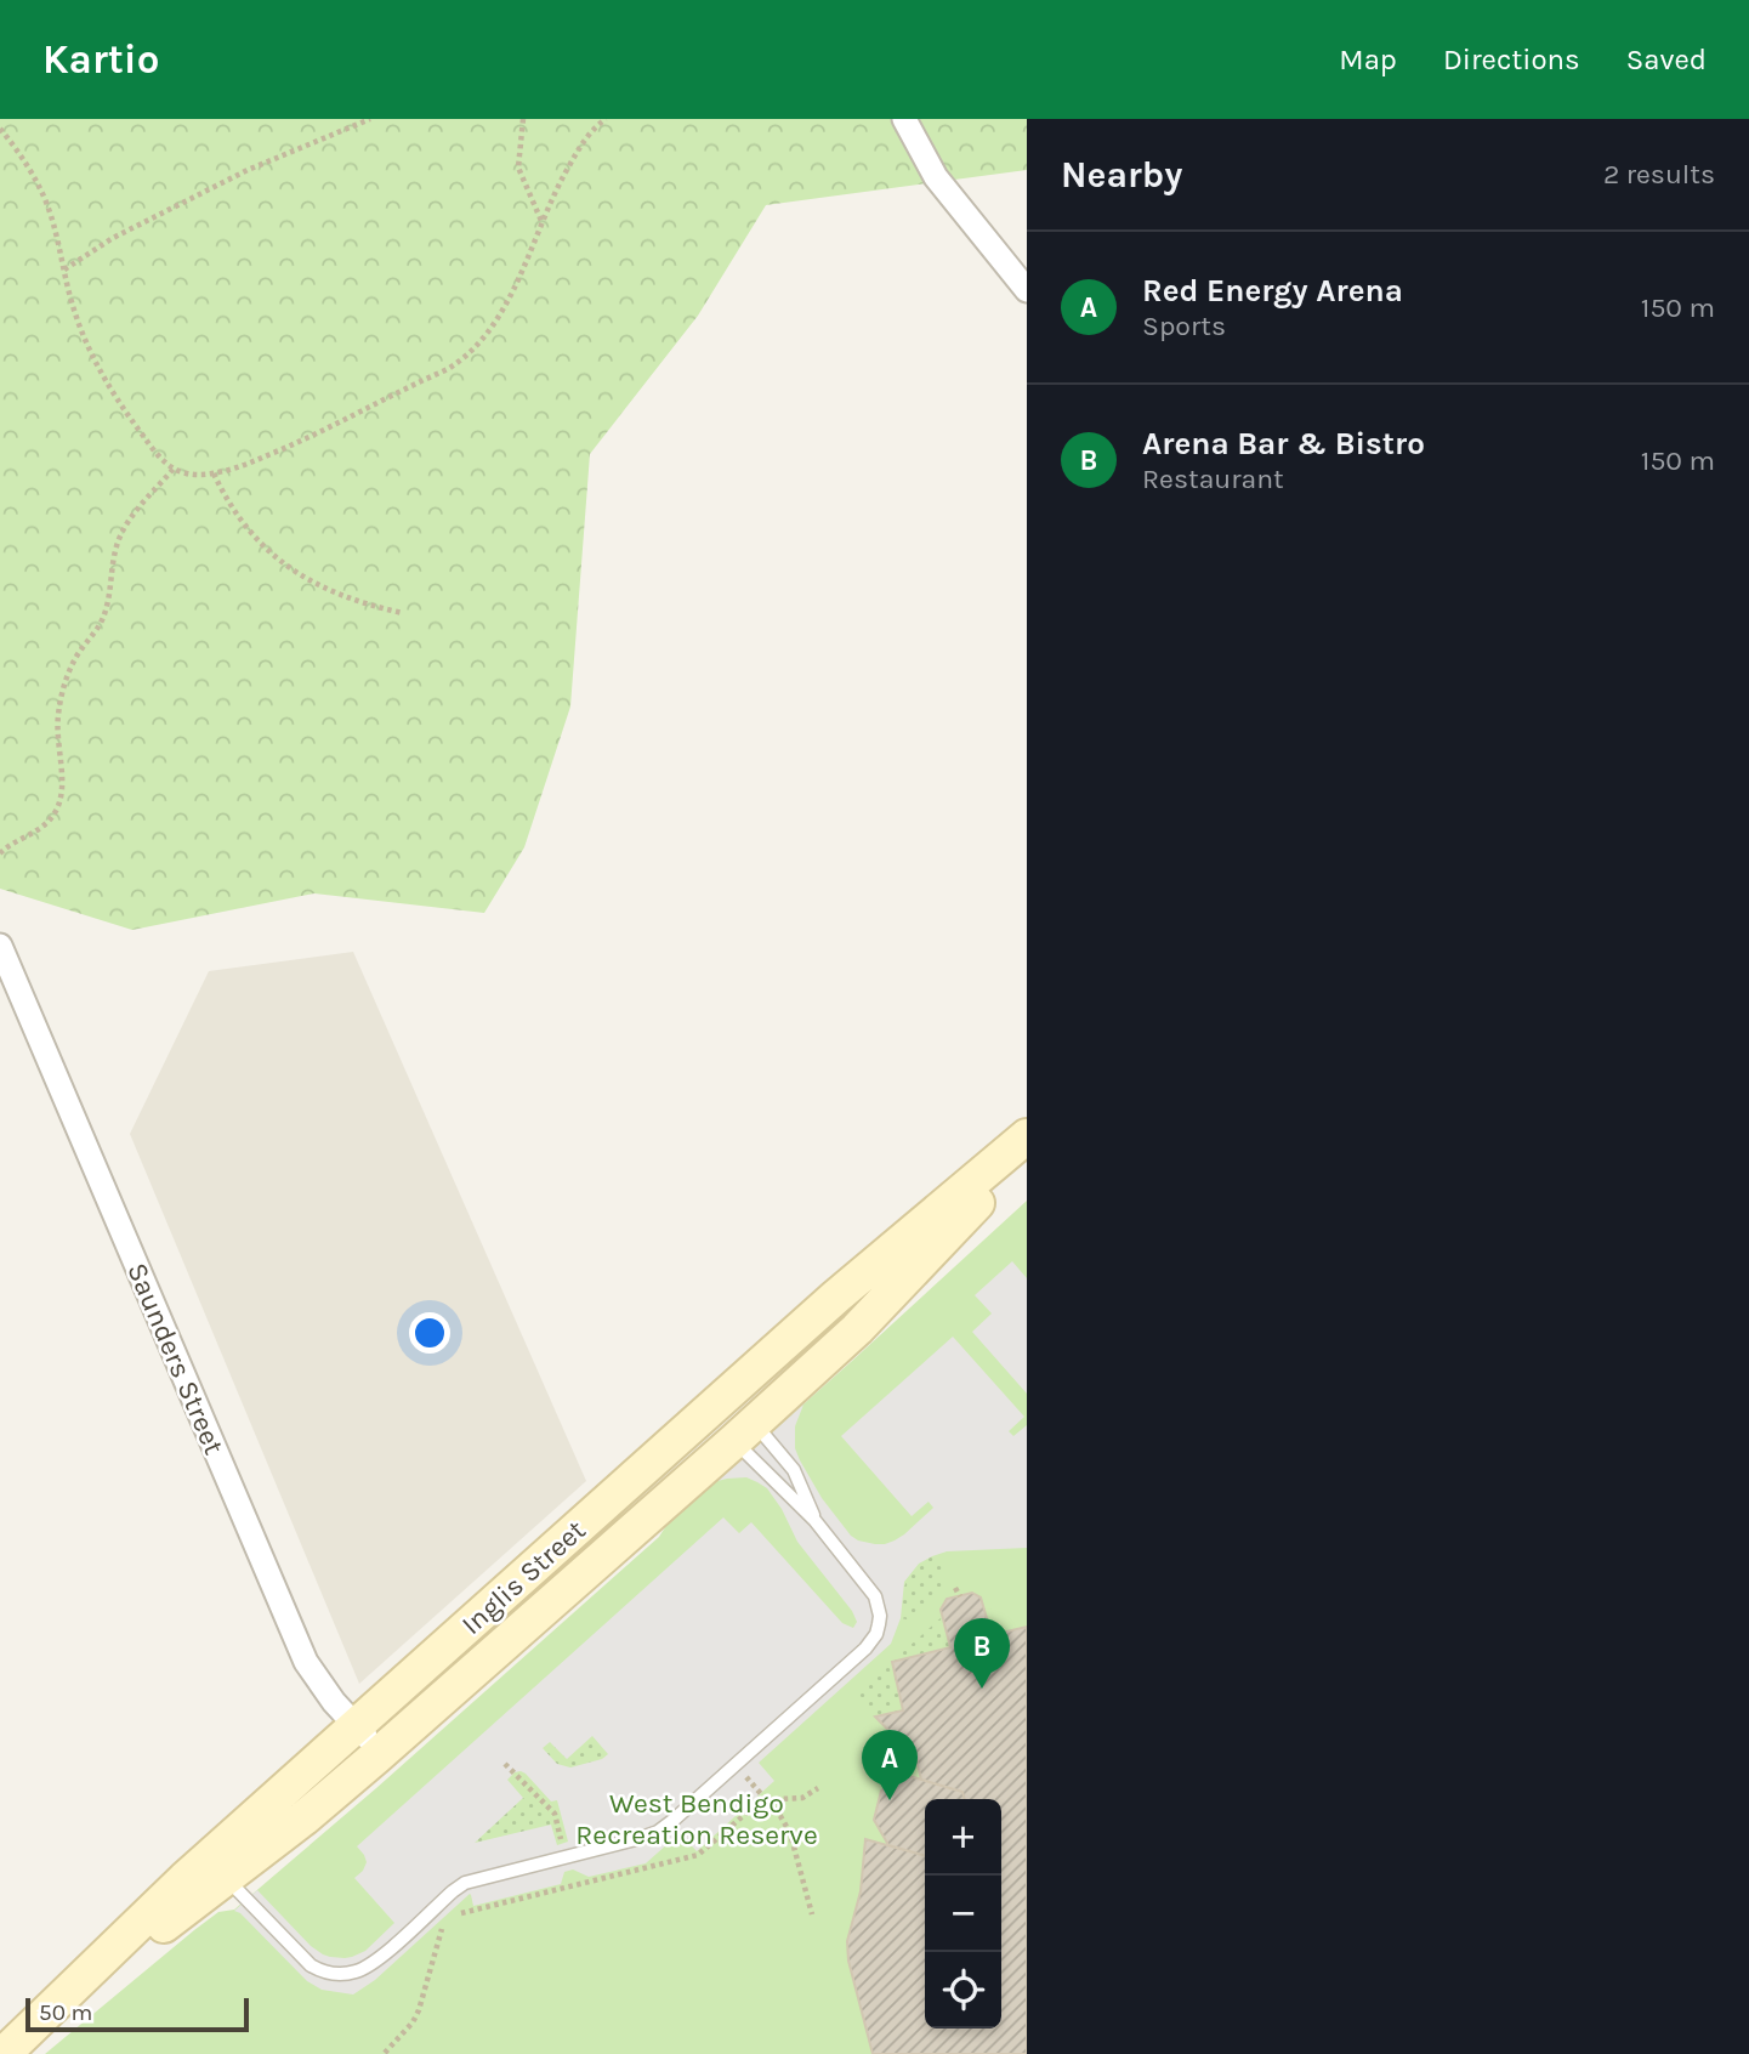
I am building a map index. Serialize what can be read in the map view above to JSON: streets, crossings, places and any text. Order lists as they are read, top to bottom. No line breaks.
{"streets":{"main road":["Inglis Street"],"street":["Saunders Street"]},"crossings":[["Saunders Street","Inglis Street"]],"parks":["West Bendigo Recreation Reserve"],"scale_bar":"50 m","page":{"header":"Kartio","nav":["Map","Directions","Saved"],"heading":["Nearby","2 results"],"list":[{"mark":"A","name":"Red Energy Arena","note":"Sports","value":"150 m"},{"mark":"B","name":"Arena Bar & Bistro","note":"Restaurant","value":"150 m"}],"pins":["B","A"],"map_buttons":["+","−"],"scale":"50 m"}}
